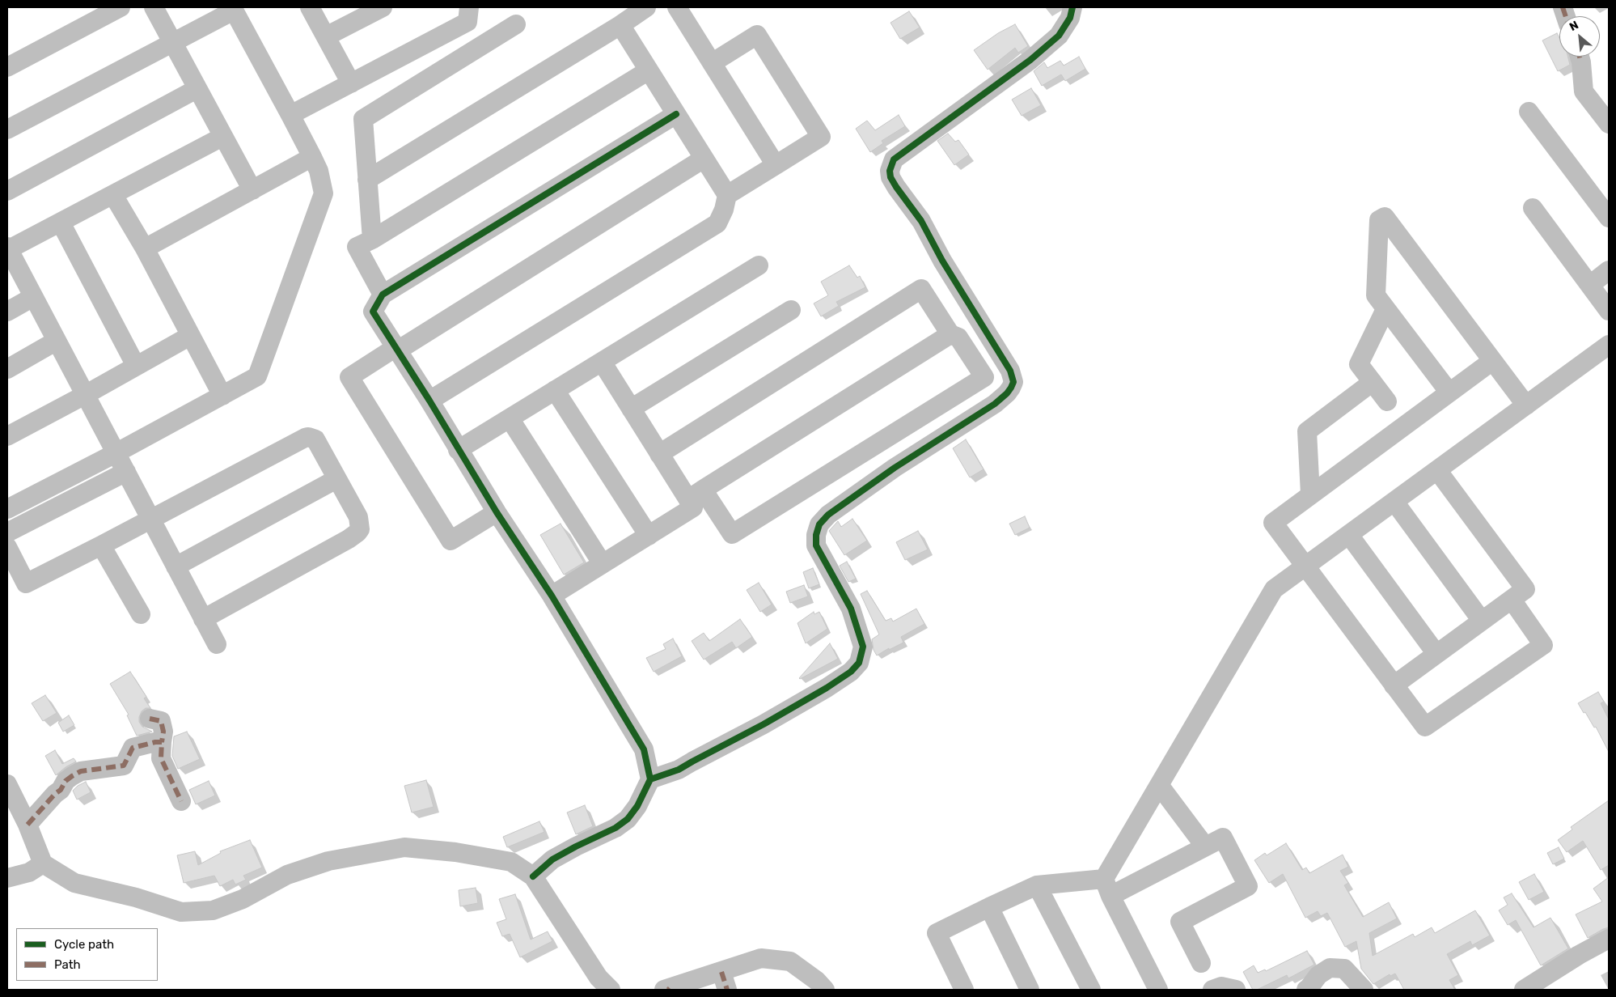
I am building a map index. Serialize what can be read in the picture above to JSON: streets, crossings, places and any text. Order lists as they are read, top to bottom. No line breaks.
{"legend":["Cycle path","Path"],"north":"top left"}
